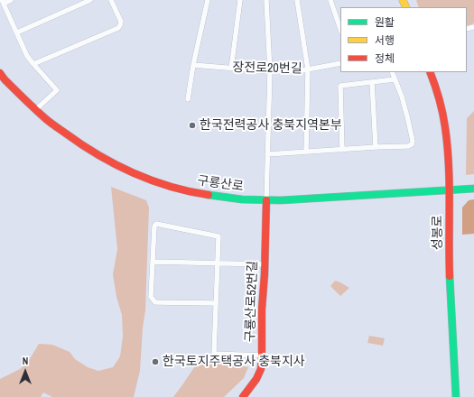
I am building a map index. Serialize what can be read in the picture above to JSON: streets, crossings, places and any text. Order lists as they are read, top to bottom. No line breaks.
{"streets":{"street":["장전로20번길","구룡산로","성봉로","구룡산로52번길"]},"crossings":[["구룡산로","성봉로"],["구룡산로","구룡산로52번길"]],"places":["한국전력공사 충북지역본부","한국토지주택공사 충북지사"],"legend":["원활","서행","정체"],"north":"top"}
